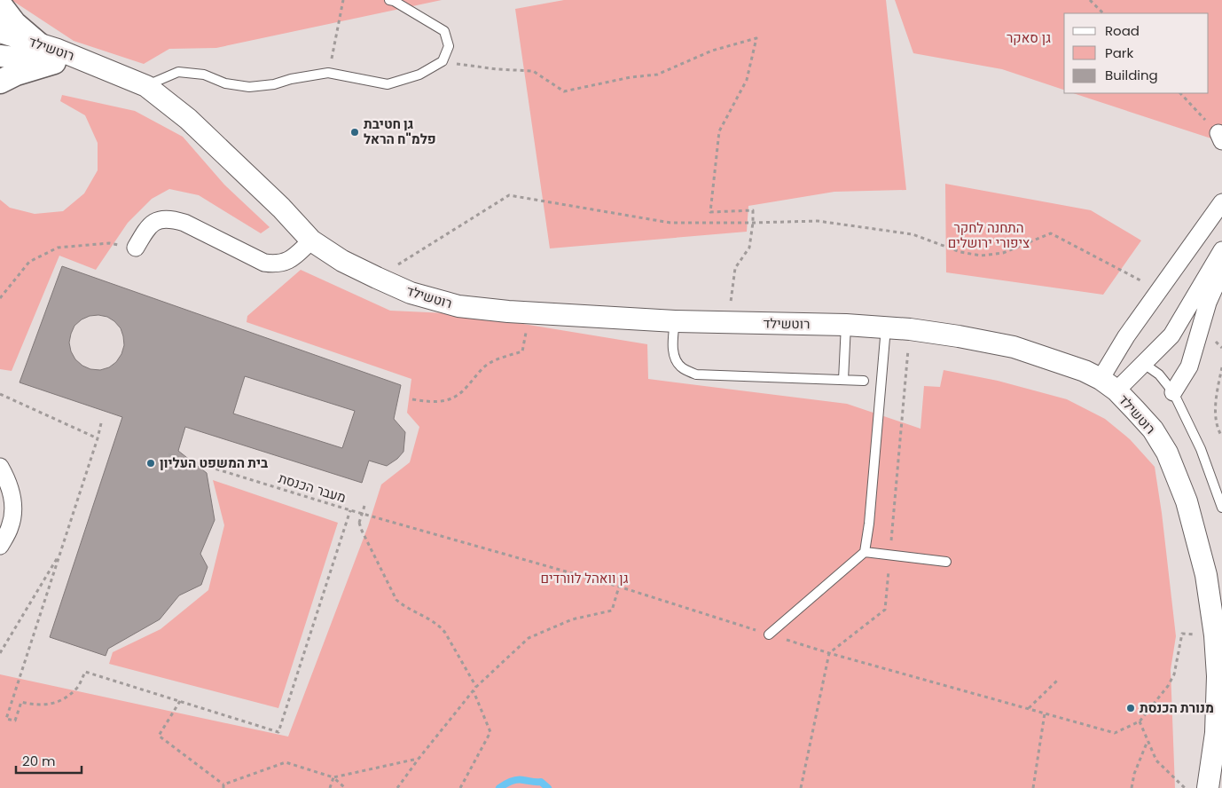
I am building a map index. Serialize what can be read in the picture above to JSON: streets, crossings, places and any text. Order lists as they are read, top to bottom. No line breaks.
{"streets":{"street":["רוטשילד"],"path":["מעבר הכנסת"]},"parks":["גן סאקר","התחנה לחקר ציפורי ירושלים","גן וואהל לוורדים"],"places":["גן חטיבת פלמ\"ח הראל","בית המשפט העליון","מנורת הכנסת"],"legend":["Road","Park","Building"],"scale_bar":"20 m"}
